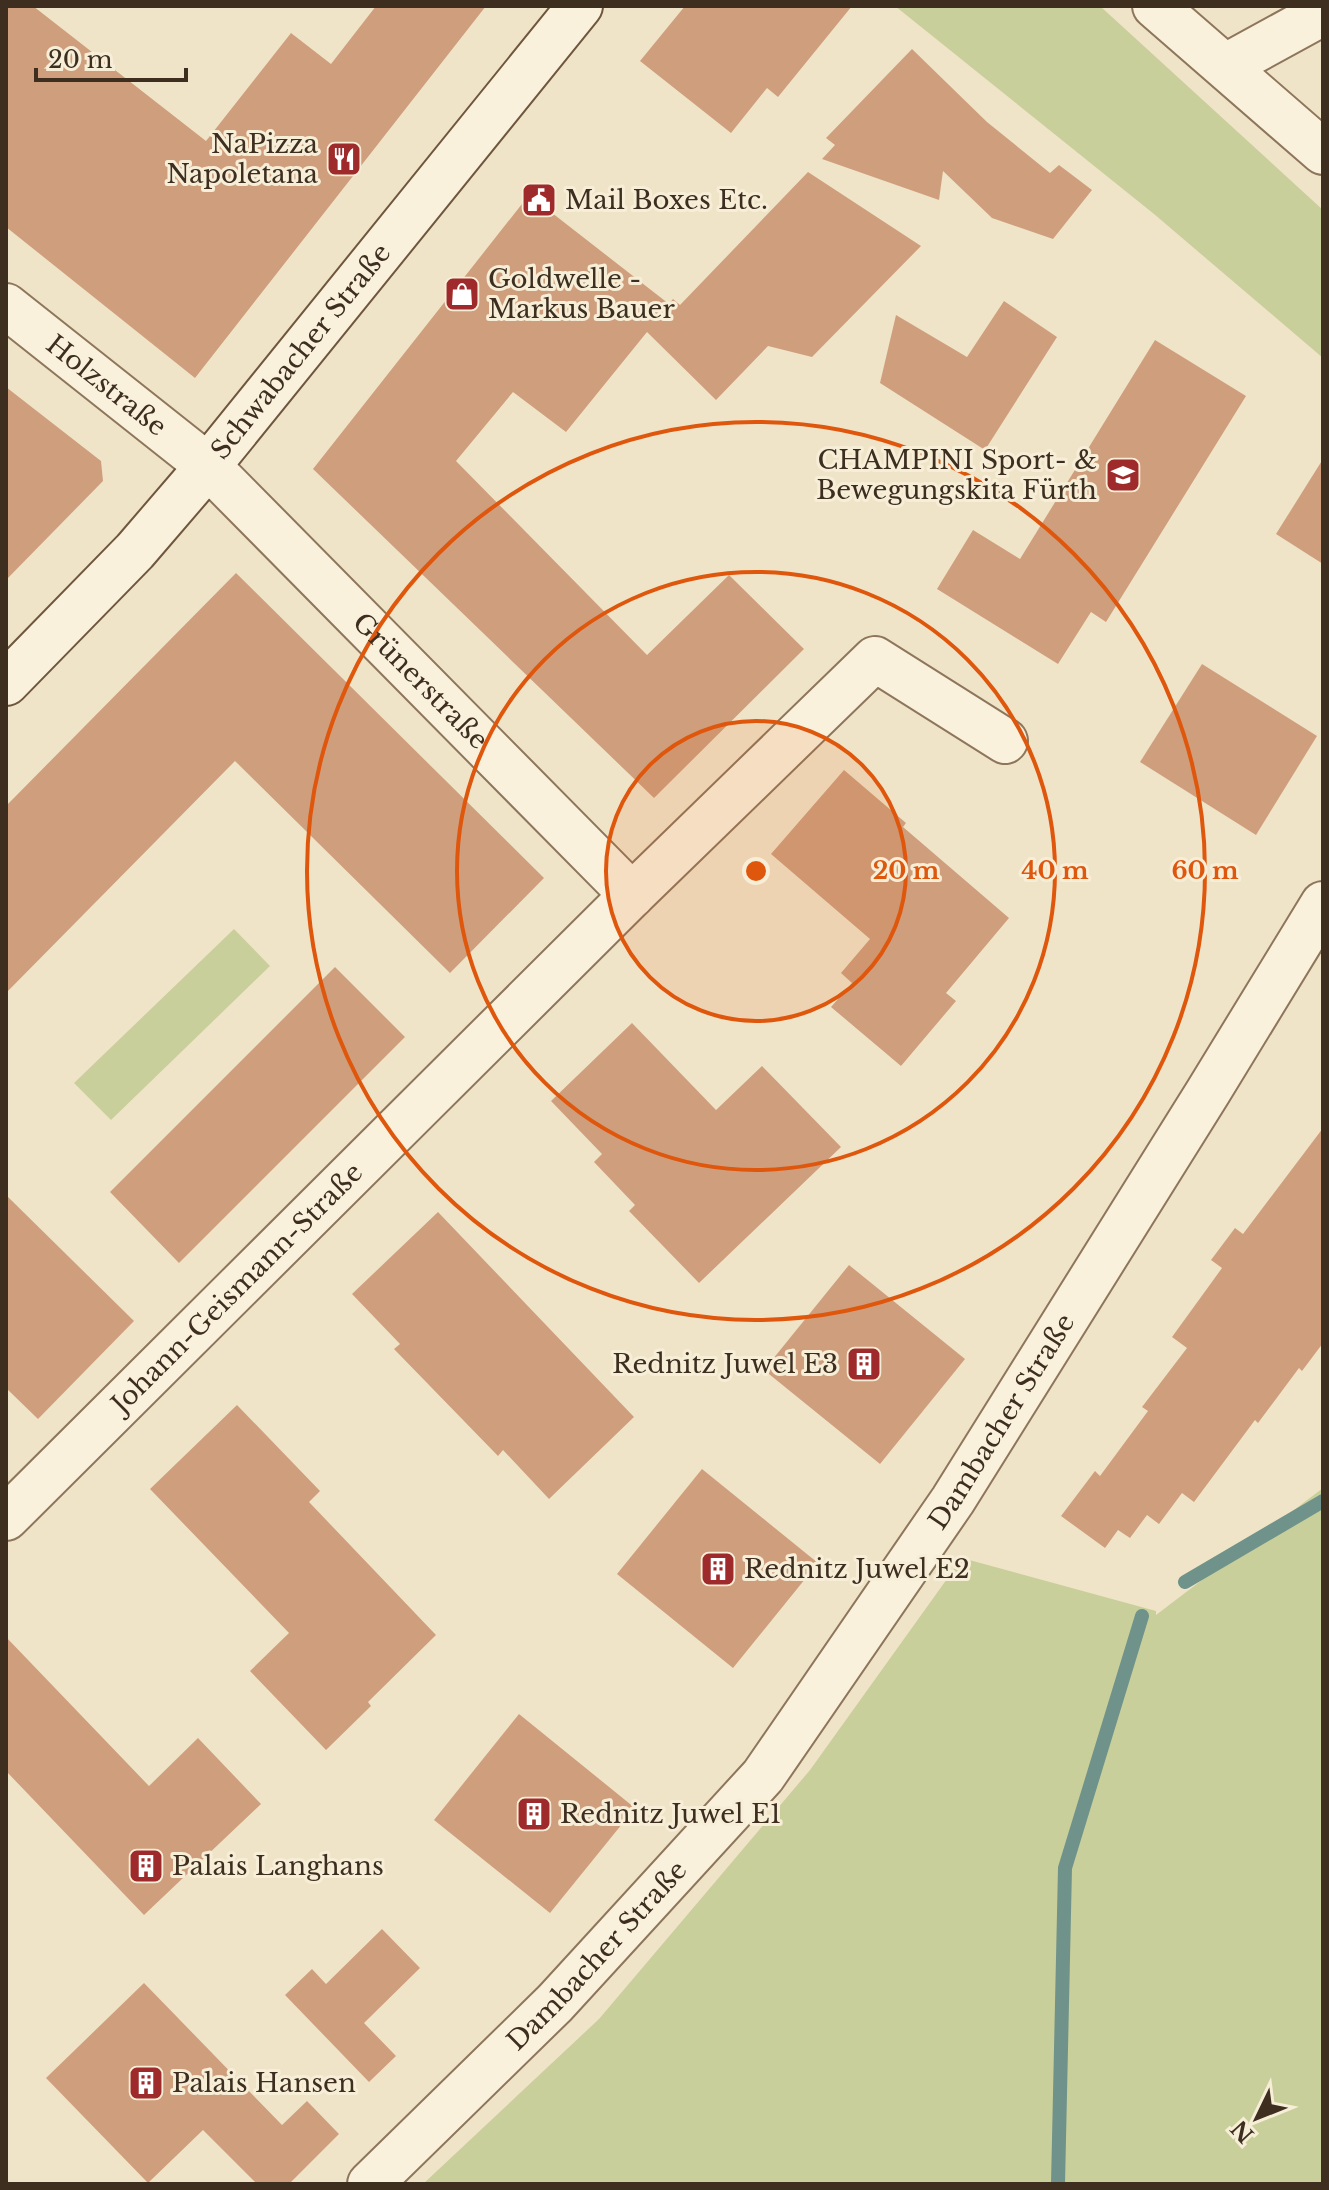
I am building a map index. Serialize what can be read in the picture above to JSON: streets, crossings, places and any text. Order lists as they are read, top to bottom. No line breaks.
{"streets":{"street":["Schwabacher Straße","Holzstraße","Grünerstraße","Johann-Geismann-Straße","Dambacher Straße"]},"crossings":[["Schwabacher Straße","Holzstraße"],["Schwabacher Straße","Grünerstraße"],["Holzstraße","Grünerstraße"],["Grünerstraße","Johann-Geismann-Straße"]],"places":{"restaurant":["NaPizza Napoletana"],"public building":["Mail Boxes Etc."],"shop":["Goldwelle - Markus Bauer"],"school or university":["CHAMPINI Sport- & Bewegungskita Fürth"],"building":["Rednitz Juwel E3","Rednitz Juwel E2","Rednitz Juwel E1","Palais Langhans","Palais Hansen"]},"scale_bar":"20 m","north":"bottom left","rings":["20 m","40 m","60 m"]}
